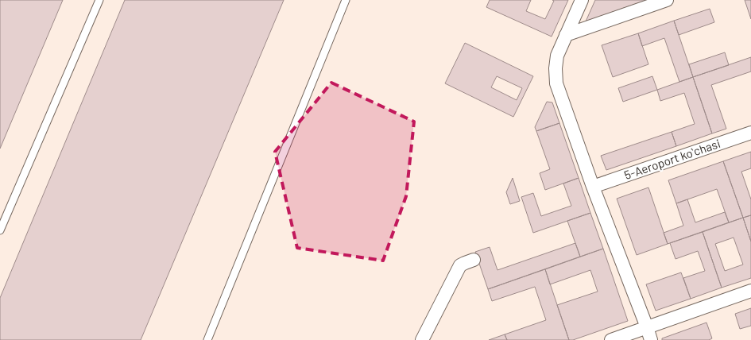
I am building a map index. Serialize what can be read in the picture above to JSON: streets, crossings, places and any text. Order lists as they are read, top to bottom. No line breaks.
{"streets":{"street":["5-Aeroport koʻchasi"]}}
